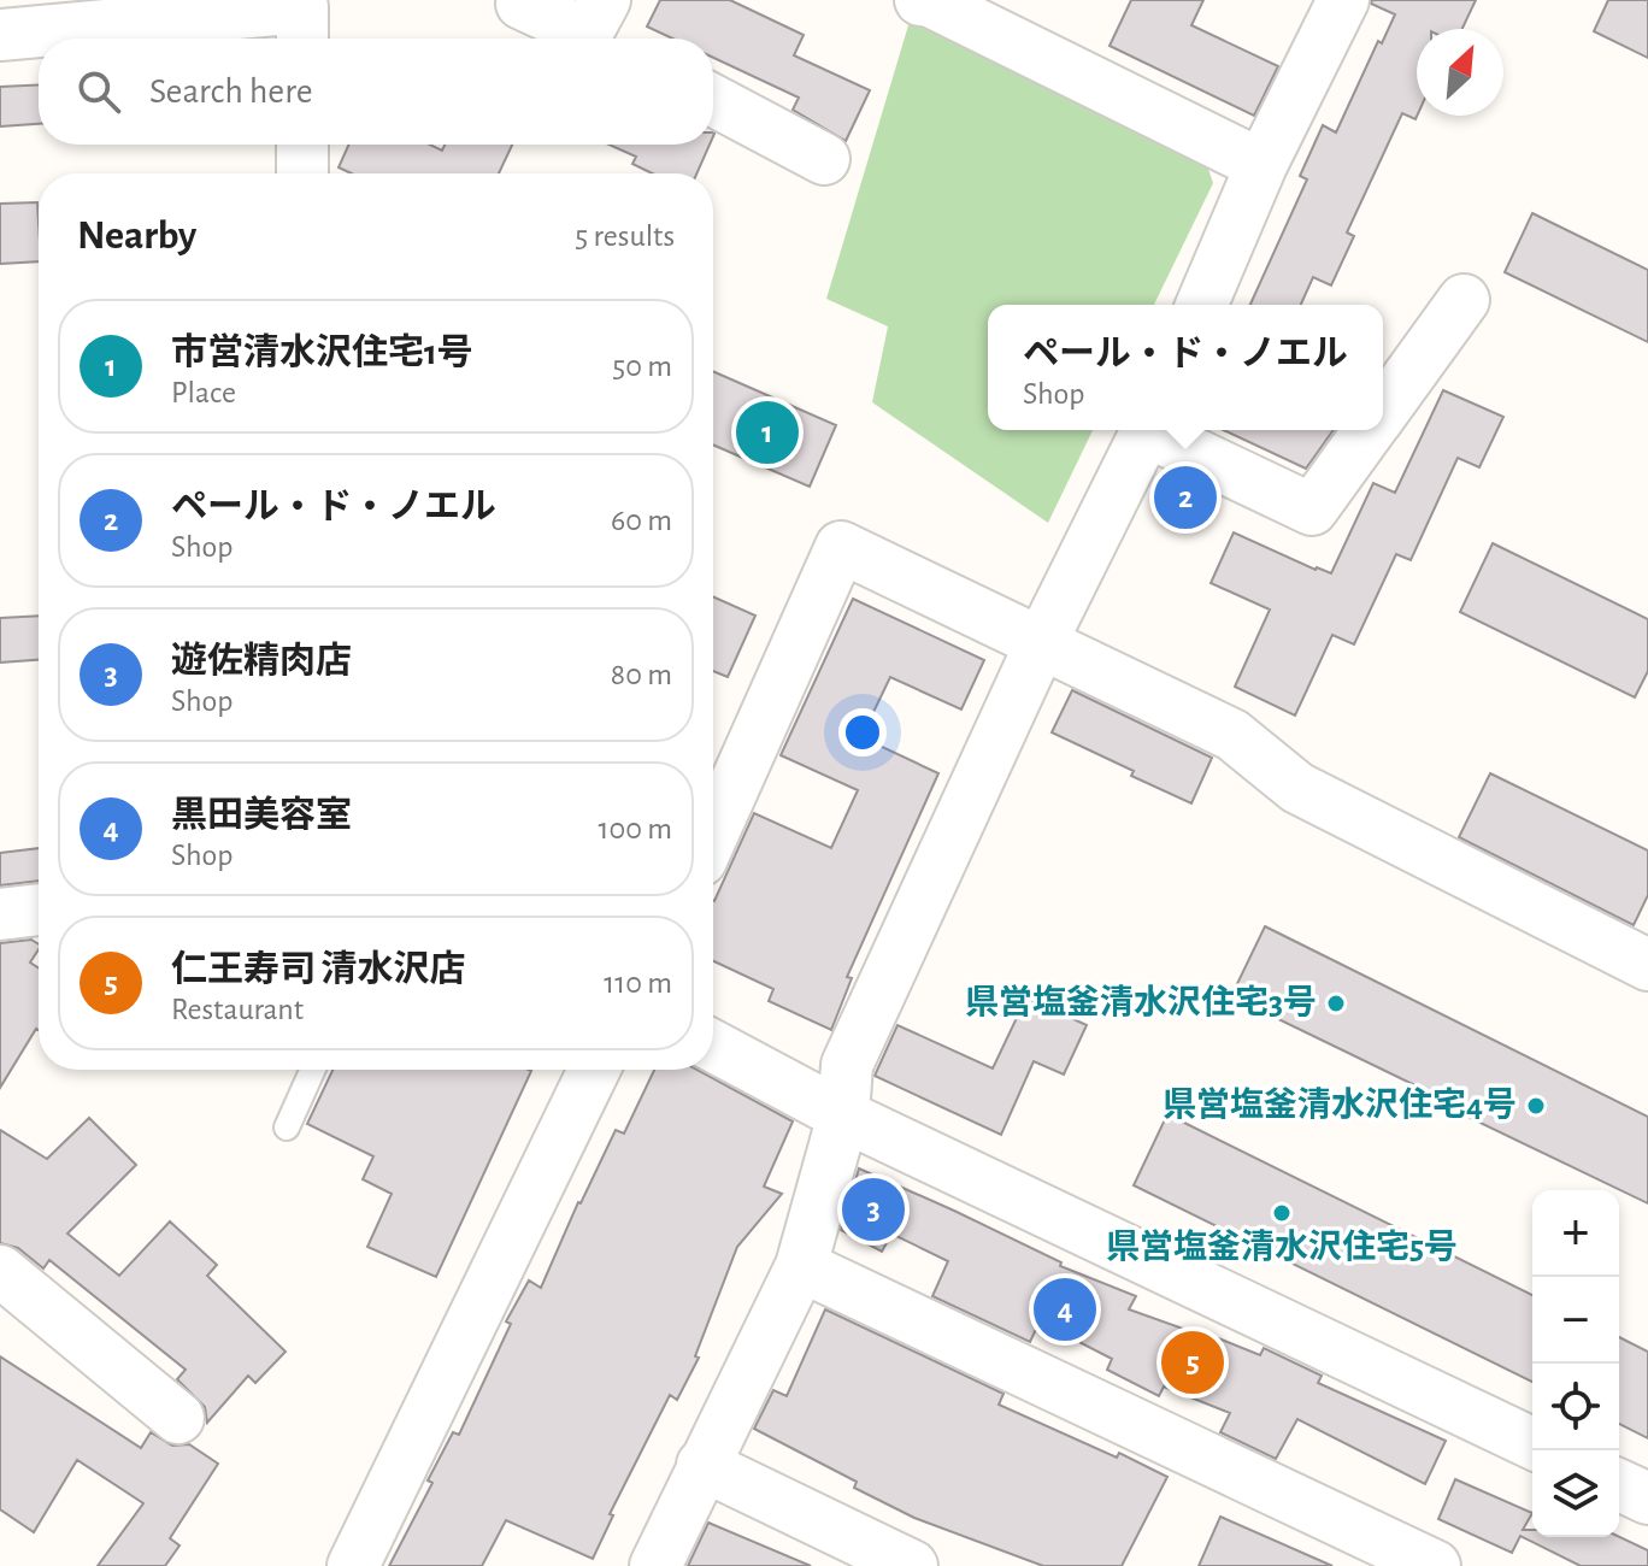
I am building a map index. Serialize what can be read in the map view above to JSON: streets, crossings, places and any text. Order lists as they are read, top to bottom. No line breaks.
{"places":["県営塩釜清水沢住宅3号","県営塩釜清水沢住宅4号","県営塩釜清水沢住宅5号"],"north":"top right","page":{"search":"Search here","heading":["Nearby","5 results"],"list":[{"mark":"1","name":"市営清水沢住宅1号","note":"Place","value":"50 m"},{"mark":"2","name":"ペール・ド・ノエル","note":"Shop","value":"60 m"},{"mark":"3","name":"遊佐精肉店","note":"Shop","value":"80 m"},{"mark":"4","name":"黒田美容室","note":"Shop","value":"100 m"},{"mark":"5","name":"仁王寿司 清水沢店","note":"Restaurant","value":"110 m"}],"popup":["ペール・ド・ノエル","Shop"],"pins":["1","2","3","4","5"],"map_buttons":["+","−"]}}
